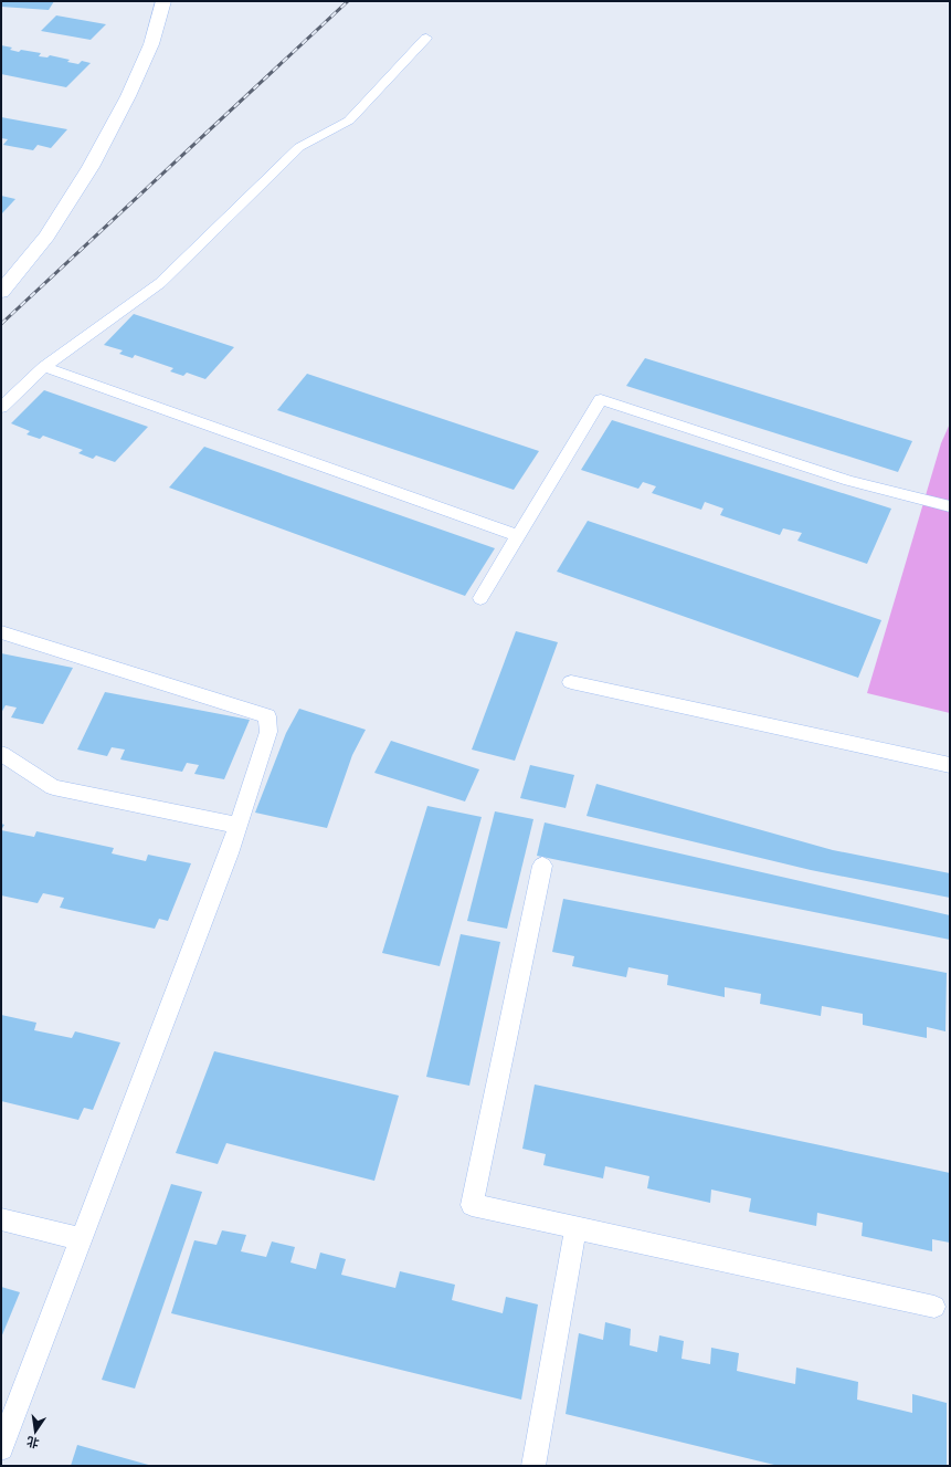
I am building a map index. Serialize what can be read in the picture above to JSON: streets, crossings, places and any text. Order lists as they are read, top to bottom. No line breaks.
{"north":"bottom"}
